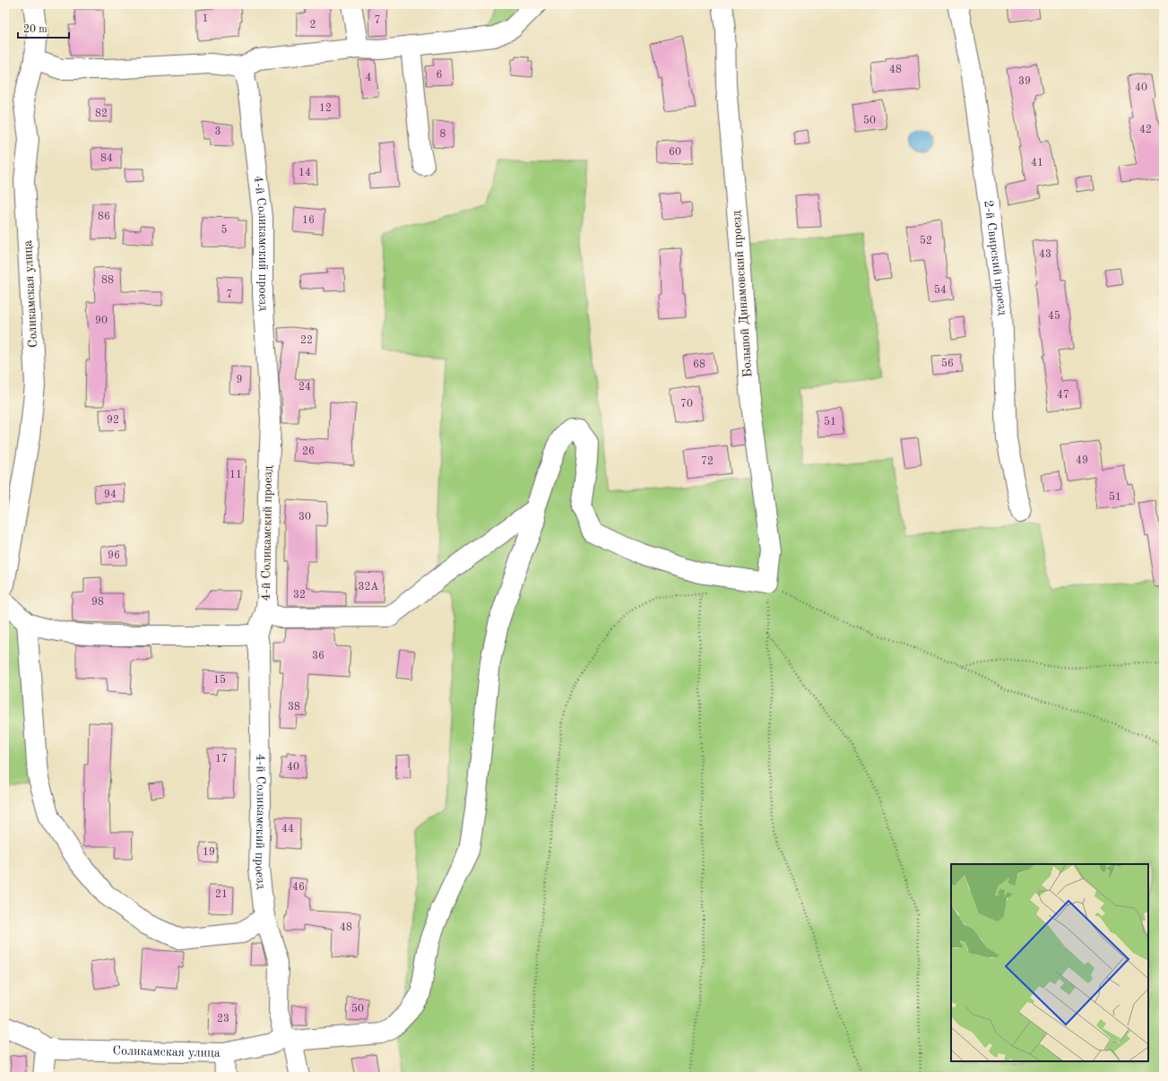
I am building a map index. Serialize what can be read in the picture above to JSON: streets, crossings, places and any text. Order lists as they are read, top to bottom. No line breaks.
{"streets":{"street":["4-й Соликамский проезд","2-й Свирский проезд","Соликамская улица","Большой Динамовский проезд"]},"crossings":[["4-й Соликамский проезд","Соликамская улица"]],"house_numbers":["1","7","2","48","6","4","39","40","12","82","50","42","3","8","60","84","41","14","86","16","5","52","43","88","54","7","45","90","22","56","68","9","24","47","70","92","51","26","49","72","11","94","51","30","96","32А","32","98","36","15","38","17","40","44","19","46","21","48","50","23"],"scale_bar":"20 m"}
